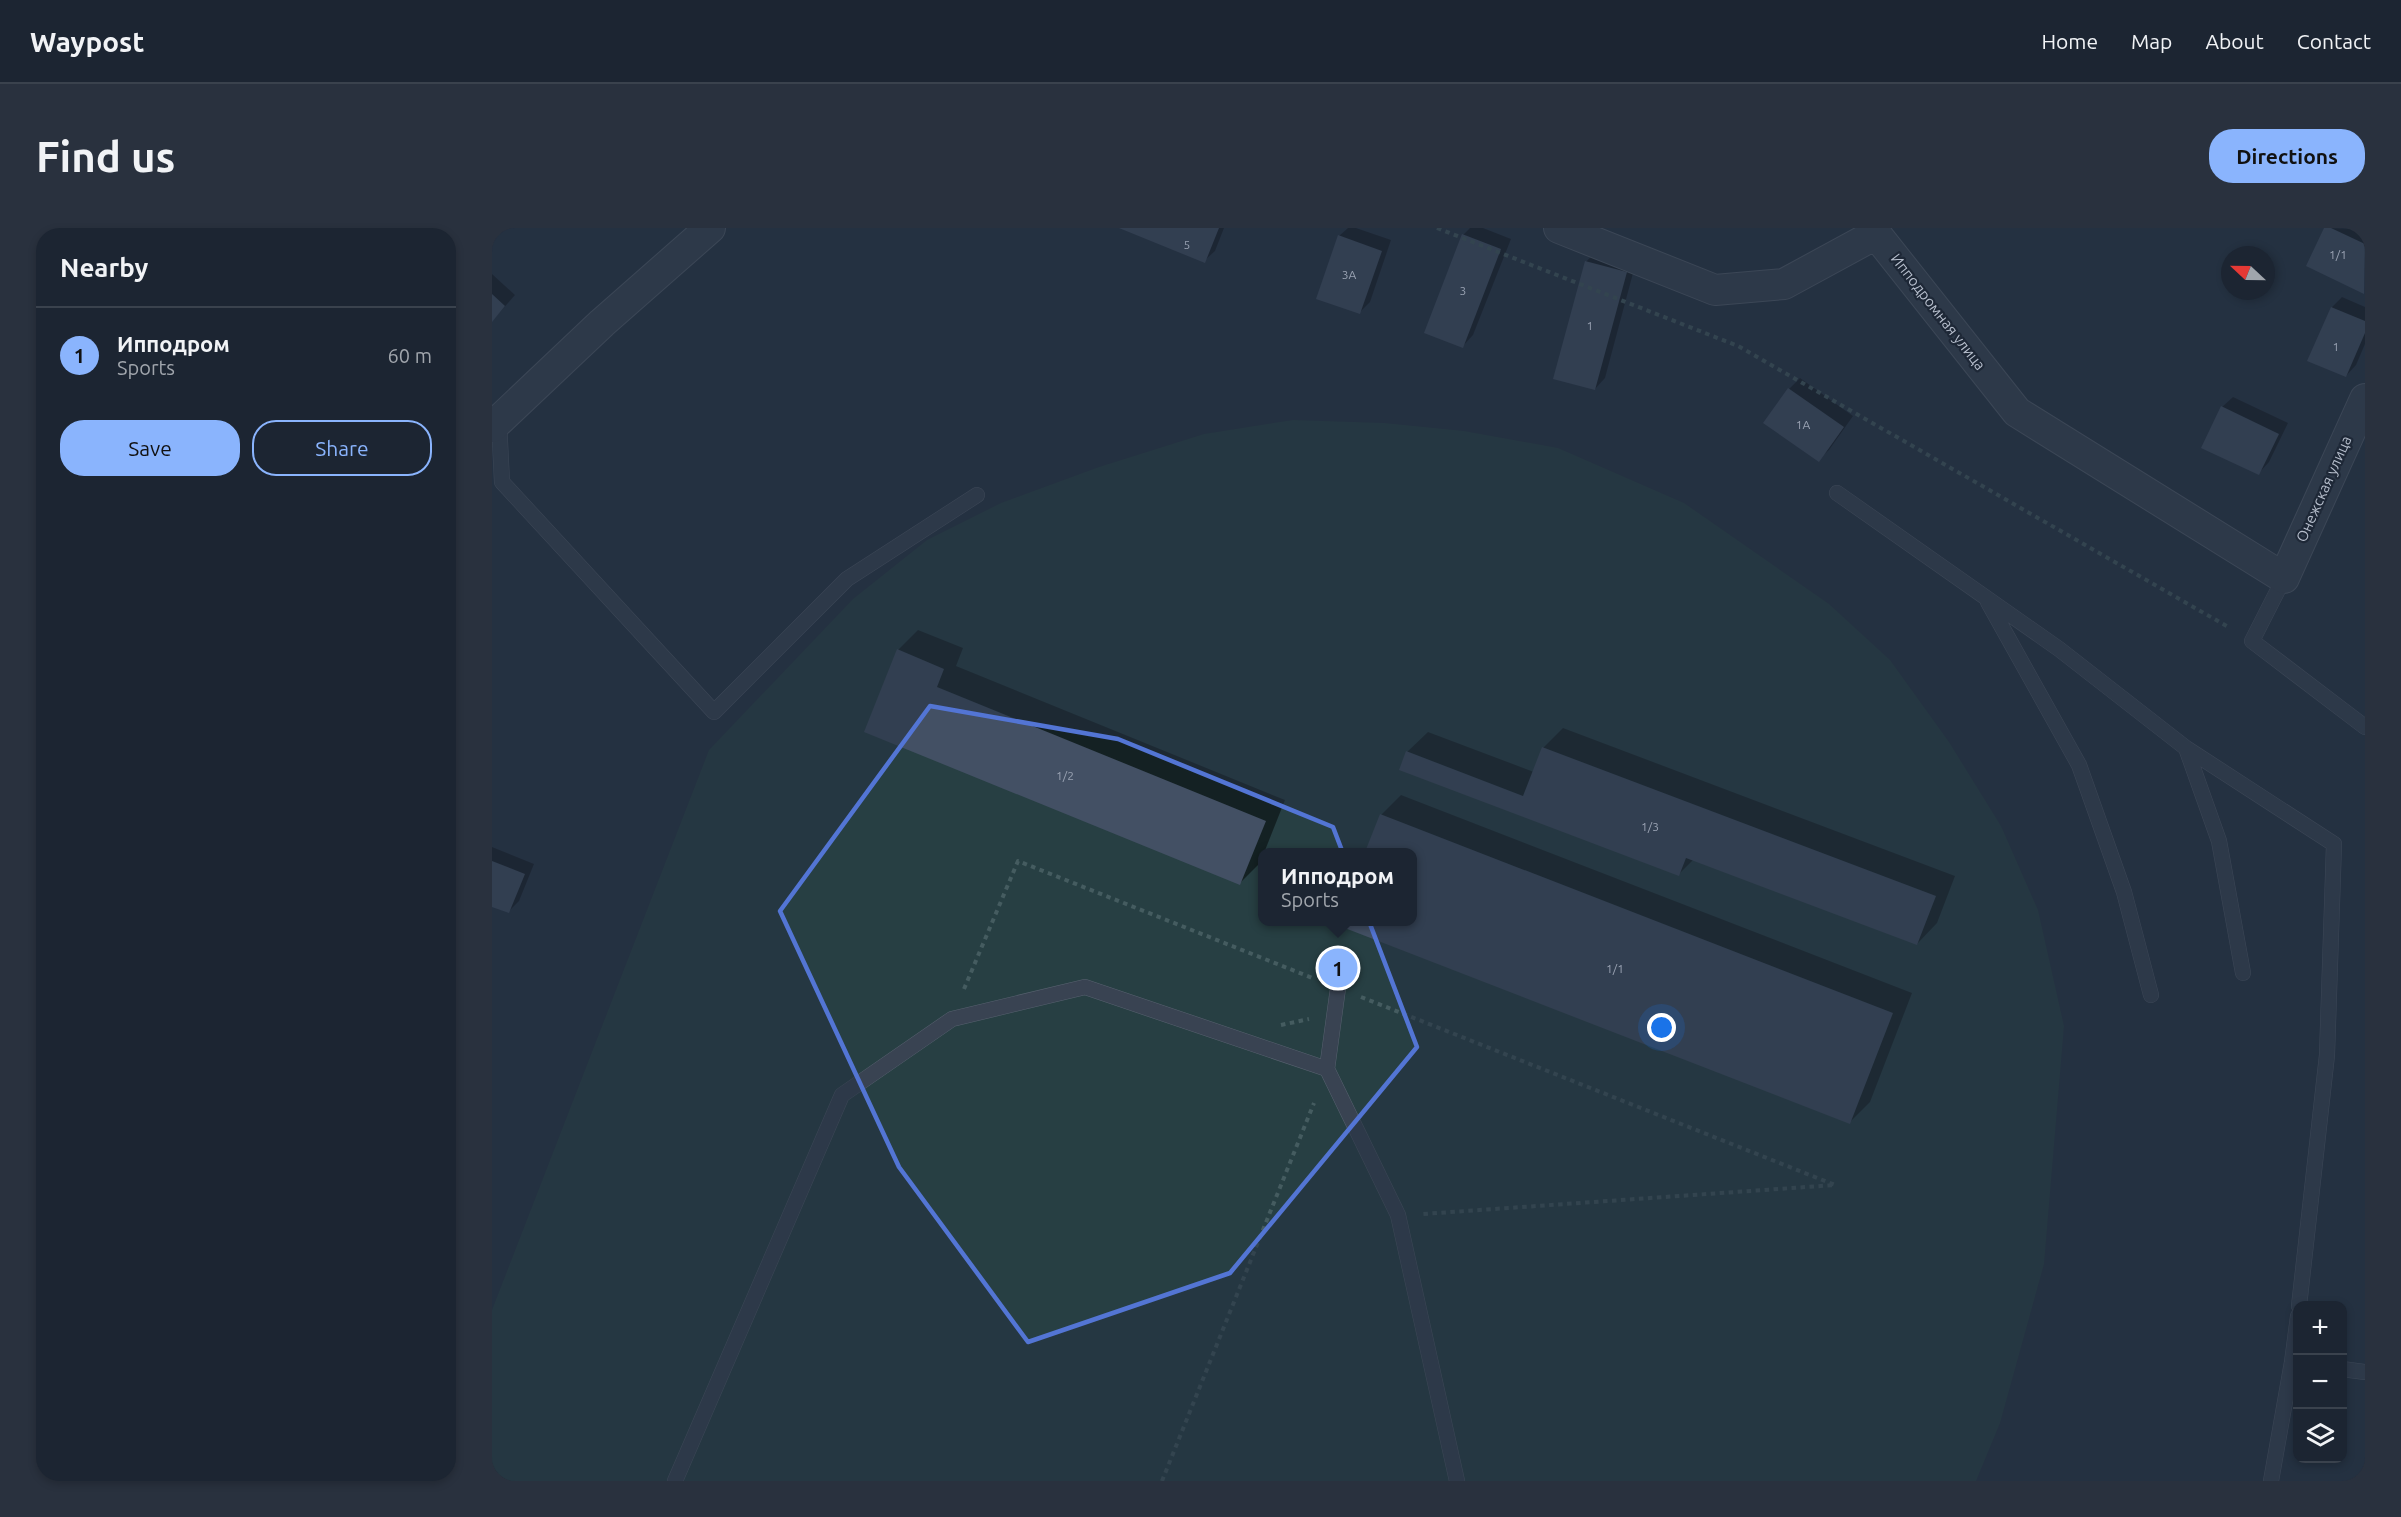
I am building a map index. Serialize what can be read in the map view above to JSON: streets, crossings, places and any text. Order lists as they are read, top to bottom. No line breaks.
{"streets":{"street":["Ипподромная улица","Онежская улица"]},"crossings":[["Ипподромная улица","Онежская улица"]],"house_numbers":["5","1/1","3А","3","1","1","1А","1/2","1/3","1/1"],"north":"left","page":{"header":"Waypost","nav":["Home","Map","About","Contact"],"buttons":["Directions",["Save","Share"]],"title":"Find us","heading":"Nearby","list":[{"mark":"1","name":"Ипподром","note":"Sports","value":"60 m"}],"popup":["Ипподром","Sports"],"pins":"1","map_buttons":["+","−"]}}
